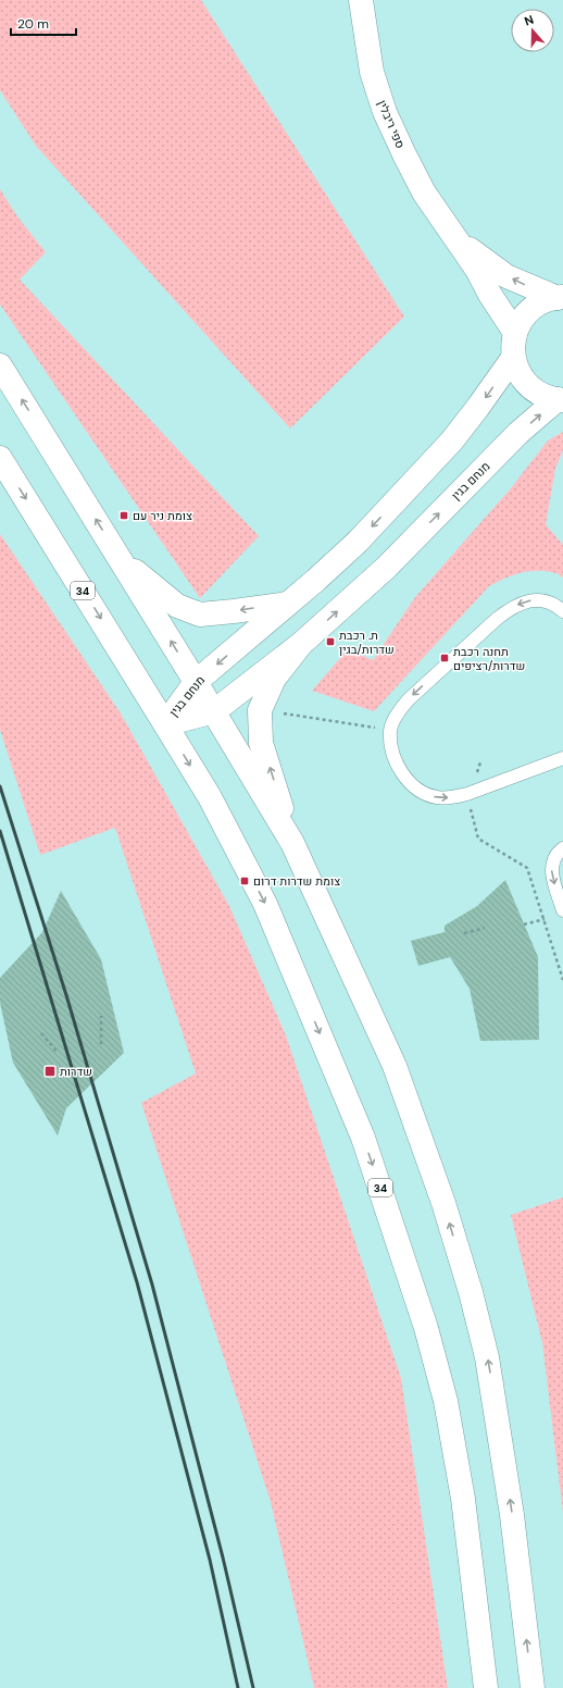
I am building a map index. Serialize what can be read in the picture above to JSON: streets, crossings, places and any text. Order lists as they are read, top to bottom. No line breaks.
{"streets":{"main road":["ספי ריבלין","מנחם בגין","34"]},"crossings":[["מנחם בגין","34"]],"places":{"transit":["צומת ניר עם","ת. רכבת שדרות/בגין","תחנה רכבת שדרות/רציפים","צומת שדרות דרום","שדרות"]},"scale_bar":"20 m","north":"top"}
